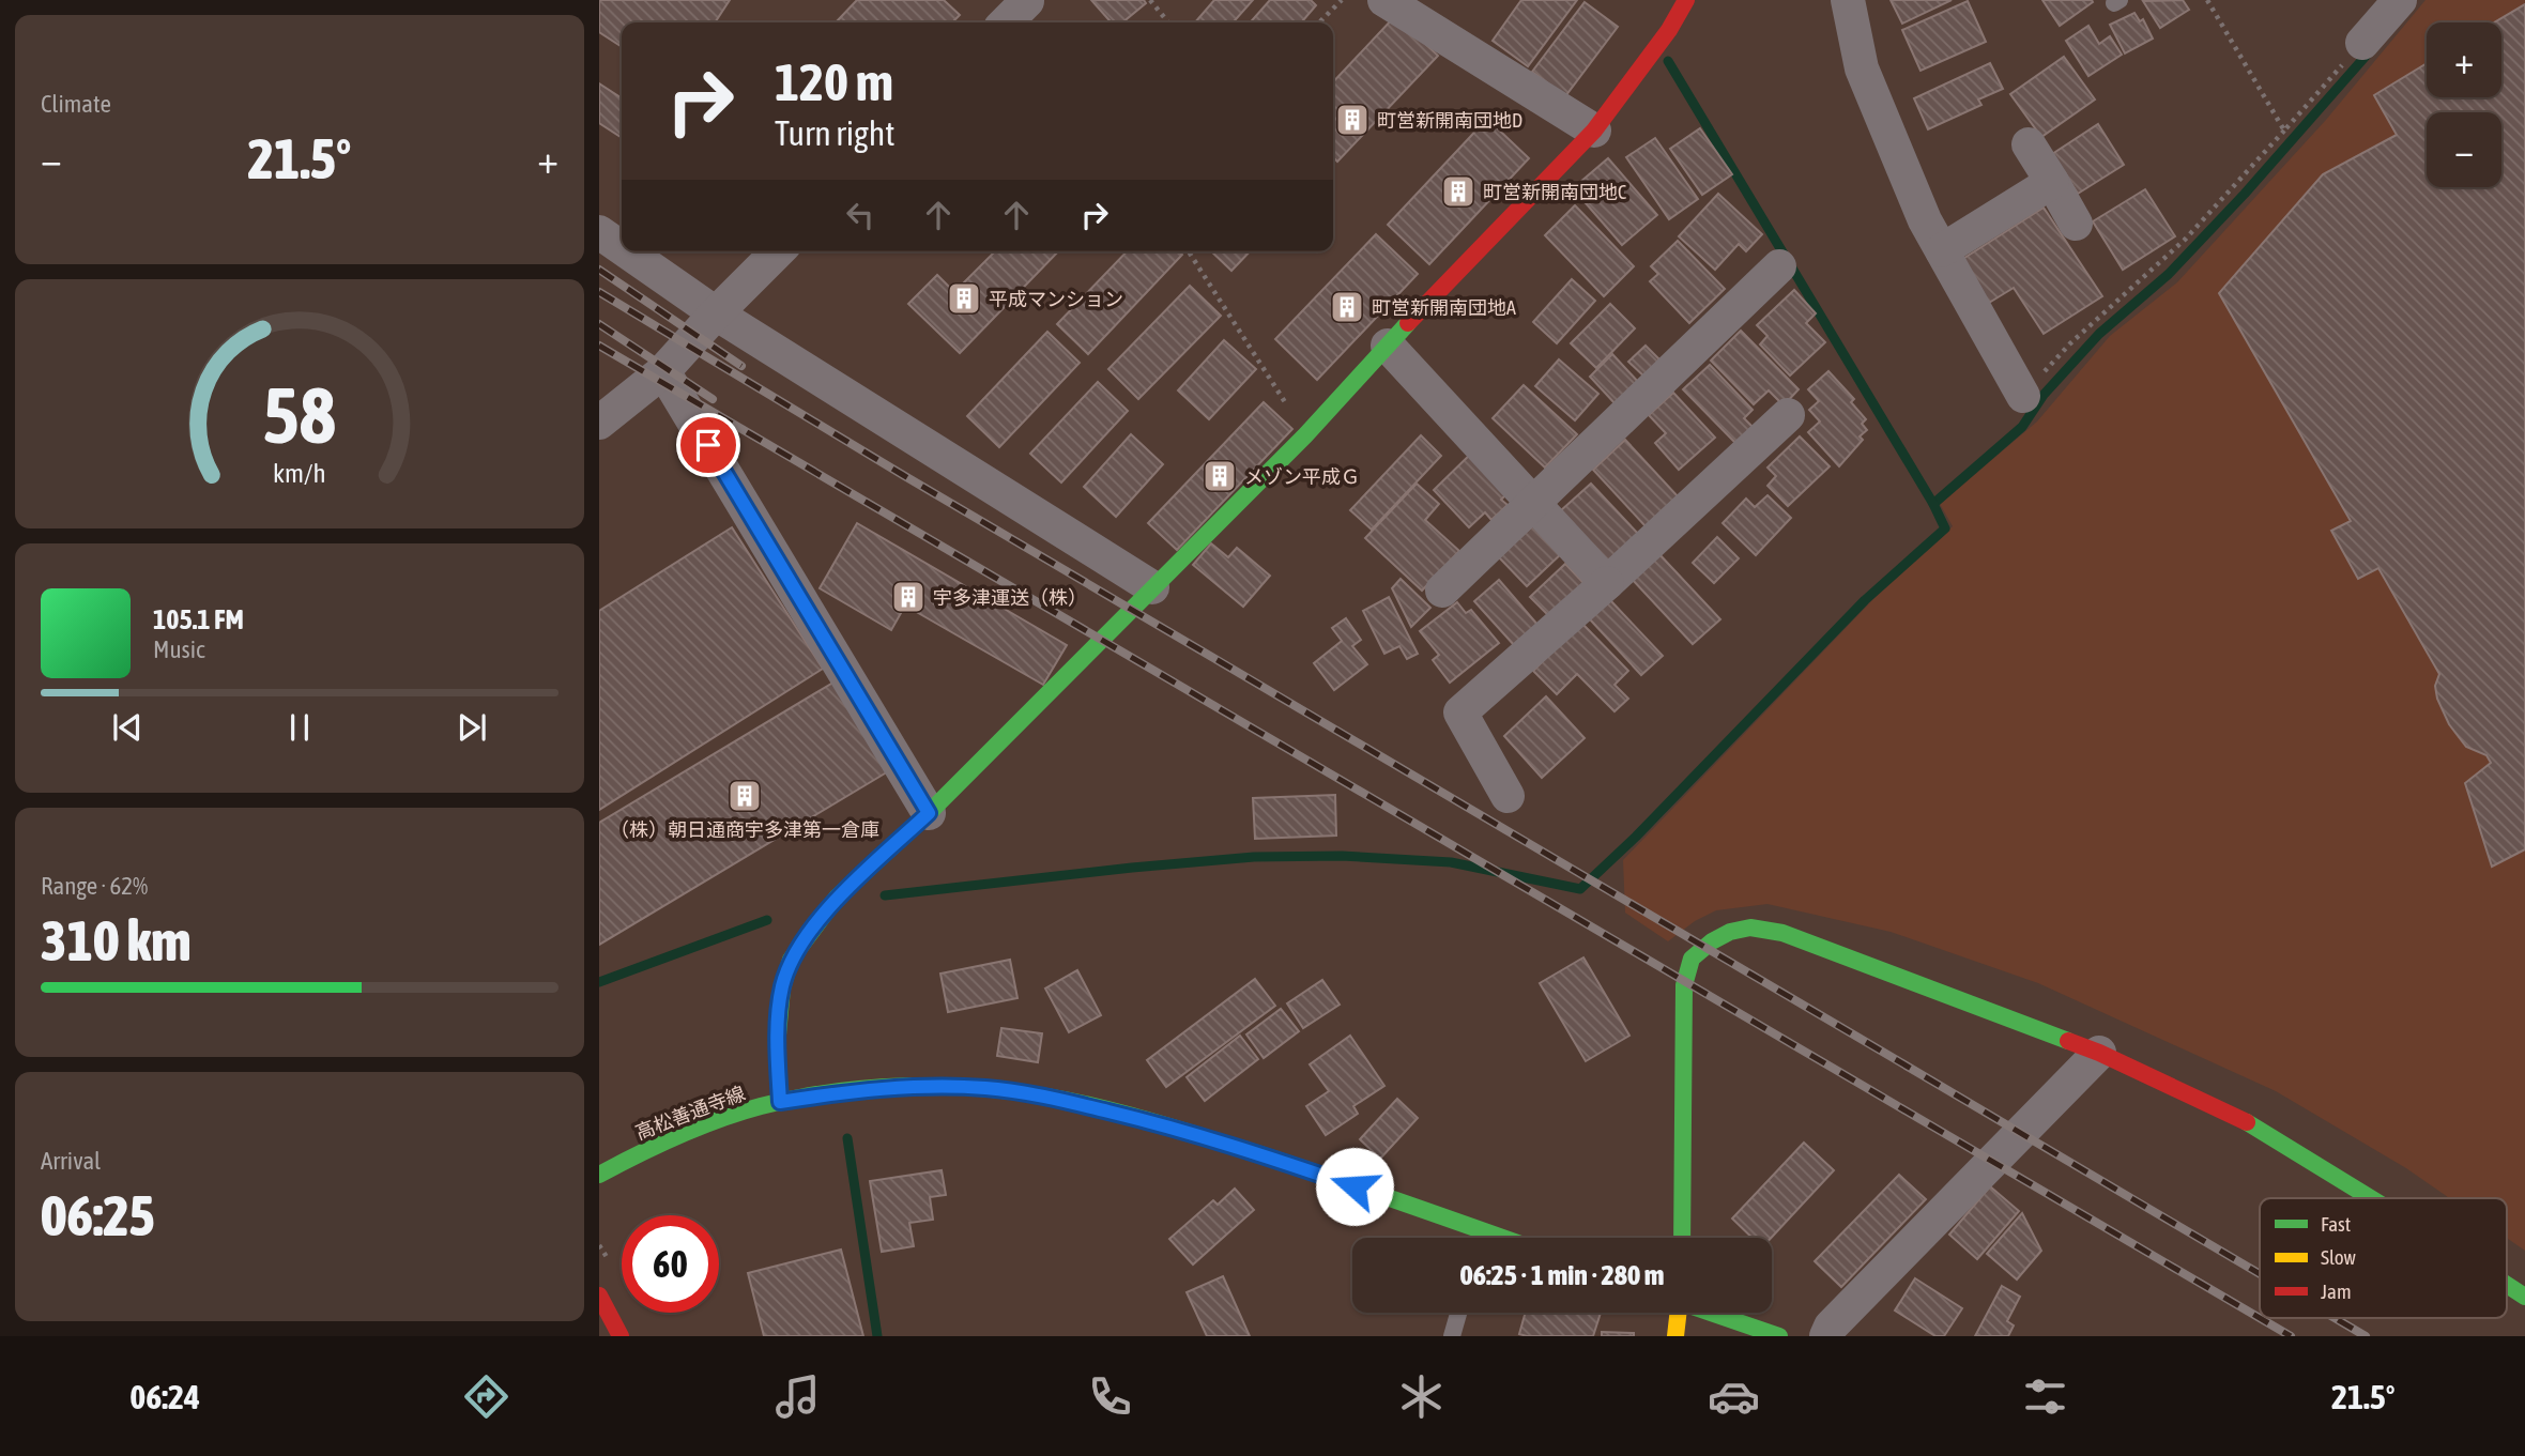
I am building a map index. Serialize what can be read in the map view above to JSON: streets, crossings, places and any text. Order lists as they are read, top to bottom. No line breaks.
{"streets":{"street":["高松善通寺線"]},"places":{"building":["町営新開南団地D","町営新開南団地C","平成マンション","町営新開南団地A","メゾン平成Ｇ","宇多津運送（株）","（株）朝日通商宇多津第一倉庫"]},"legend":["Fast","Slow","Jam"],"page":{"tile":["Climate",["Range · 62%","310 km"],["Arrival","06:25"]],"map_buttons":["+","−"],"turn":["120 m","Turn right"],"heat":["−","21.5°","+"],"song":["105.1 FM","Music"],"limit":"60","trip":"06:25 · 1 min · 280 m","tabs":["06:24","21.5°"],"gauge":["58","km/h"]}}
